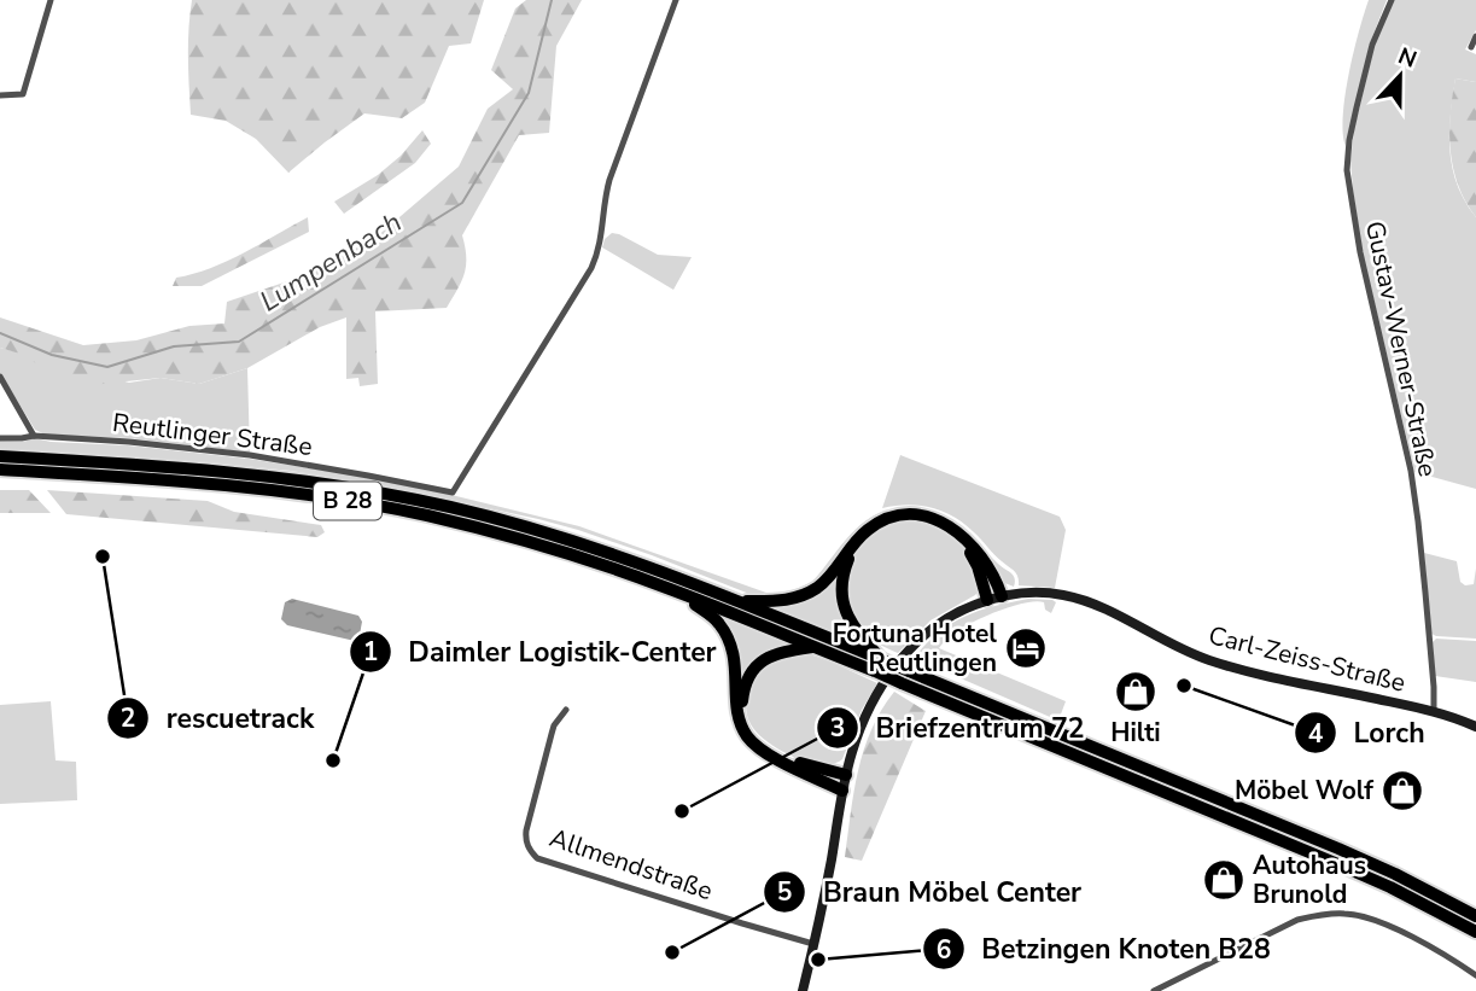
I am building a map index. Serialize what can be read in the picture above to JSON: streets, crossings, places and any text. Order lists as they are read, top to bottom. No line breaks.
{"streets":{"highway":["B 28"],"street":["Gustav-Werner-Straße","Reutlinger Straße","Carl-Zeiss-Straße","Allmendstraße"]},"crossings":[["Gustav-Werner-Straße","Carl-Zeiss-Straße"]],"water":["Lumpenbach"],"places":{"other":["rescuetrack","Lorch","Daimler Logistik-Center","Briefzentrum 72","Braun Möbel Center","Betzingen Knoten B28"],"hotel":["Fortuna Hotel Reutlingen"],"shop":["Hilti","Möbel Wolf","Autohaus Brunold"]},"north":"top"}
